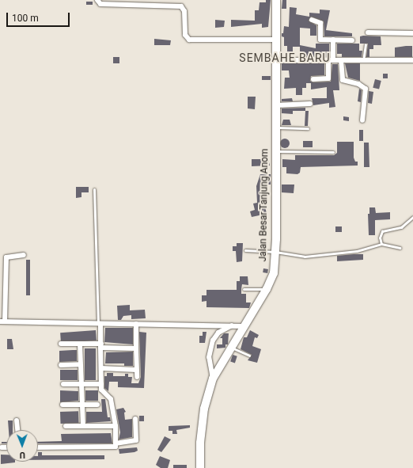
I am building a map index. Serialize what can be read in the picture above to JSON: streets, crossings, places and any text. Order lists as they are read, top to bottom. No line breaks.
{"streets":{"main road":["Jalan Besar Tanjung Anom"]},"districts":["SEMBAHE BARU"],"scale_bar":"100 m","north":"bottom"}
